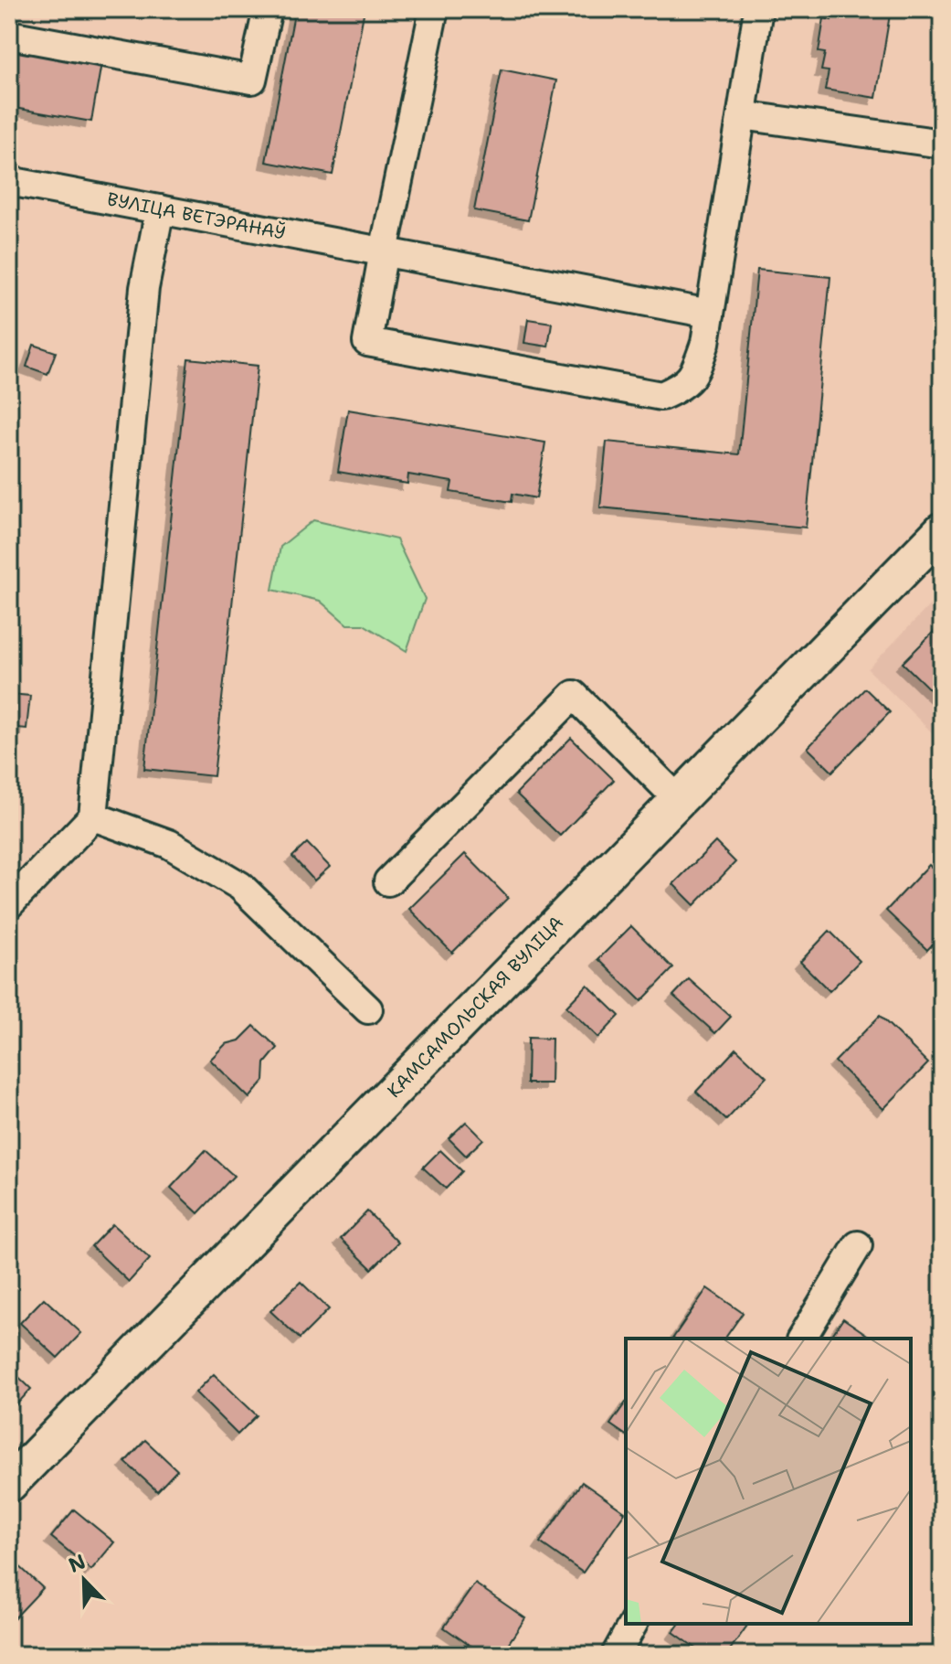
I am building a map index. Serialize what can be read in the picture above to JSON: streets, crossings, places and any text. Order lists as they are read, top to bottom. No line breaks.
{"streets":{"main road":["КАМСАМОЛЬСКАЯ ВУЛІЦА"],"street":["ВУЛІЦА ВЕТЭРАНАЎ"]},"north":"top left"}
